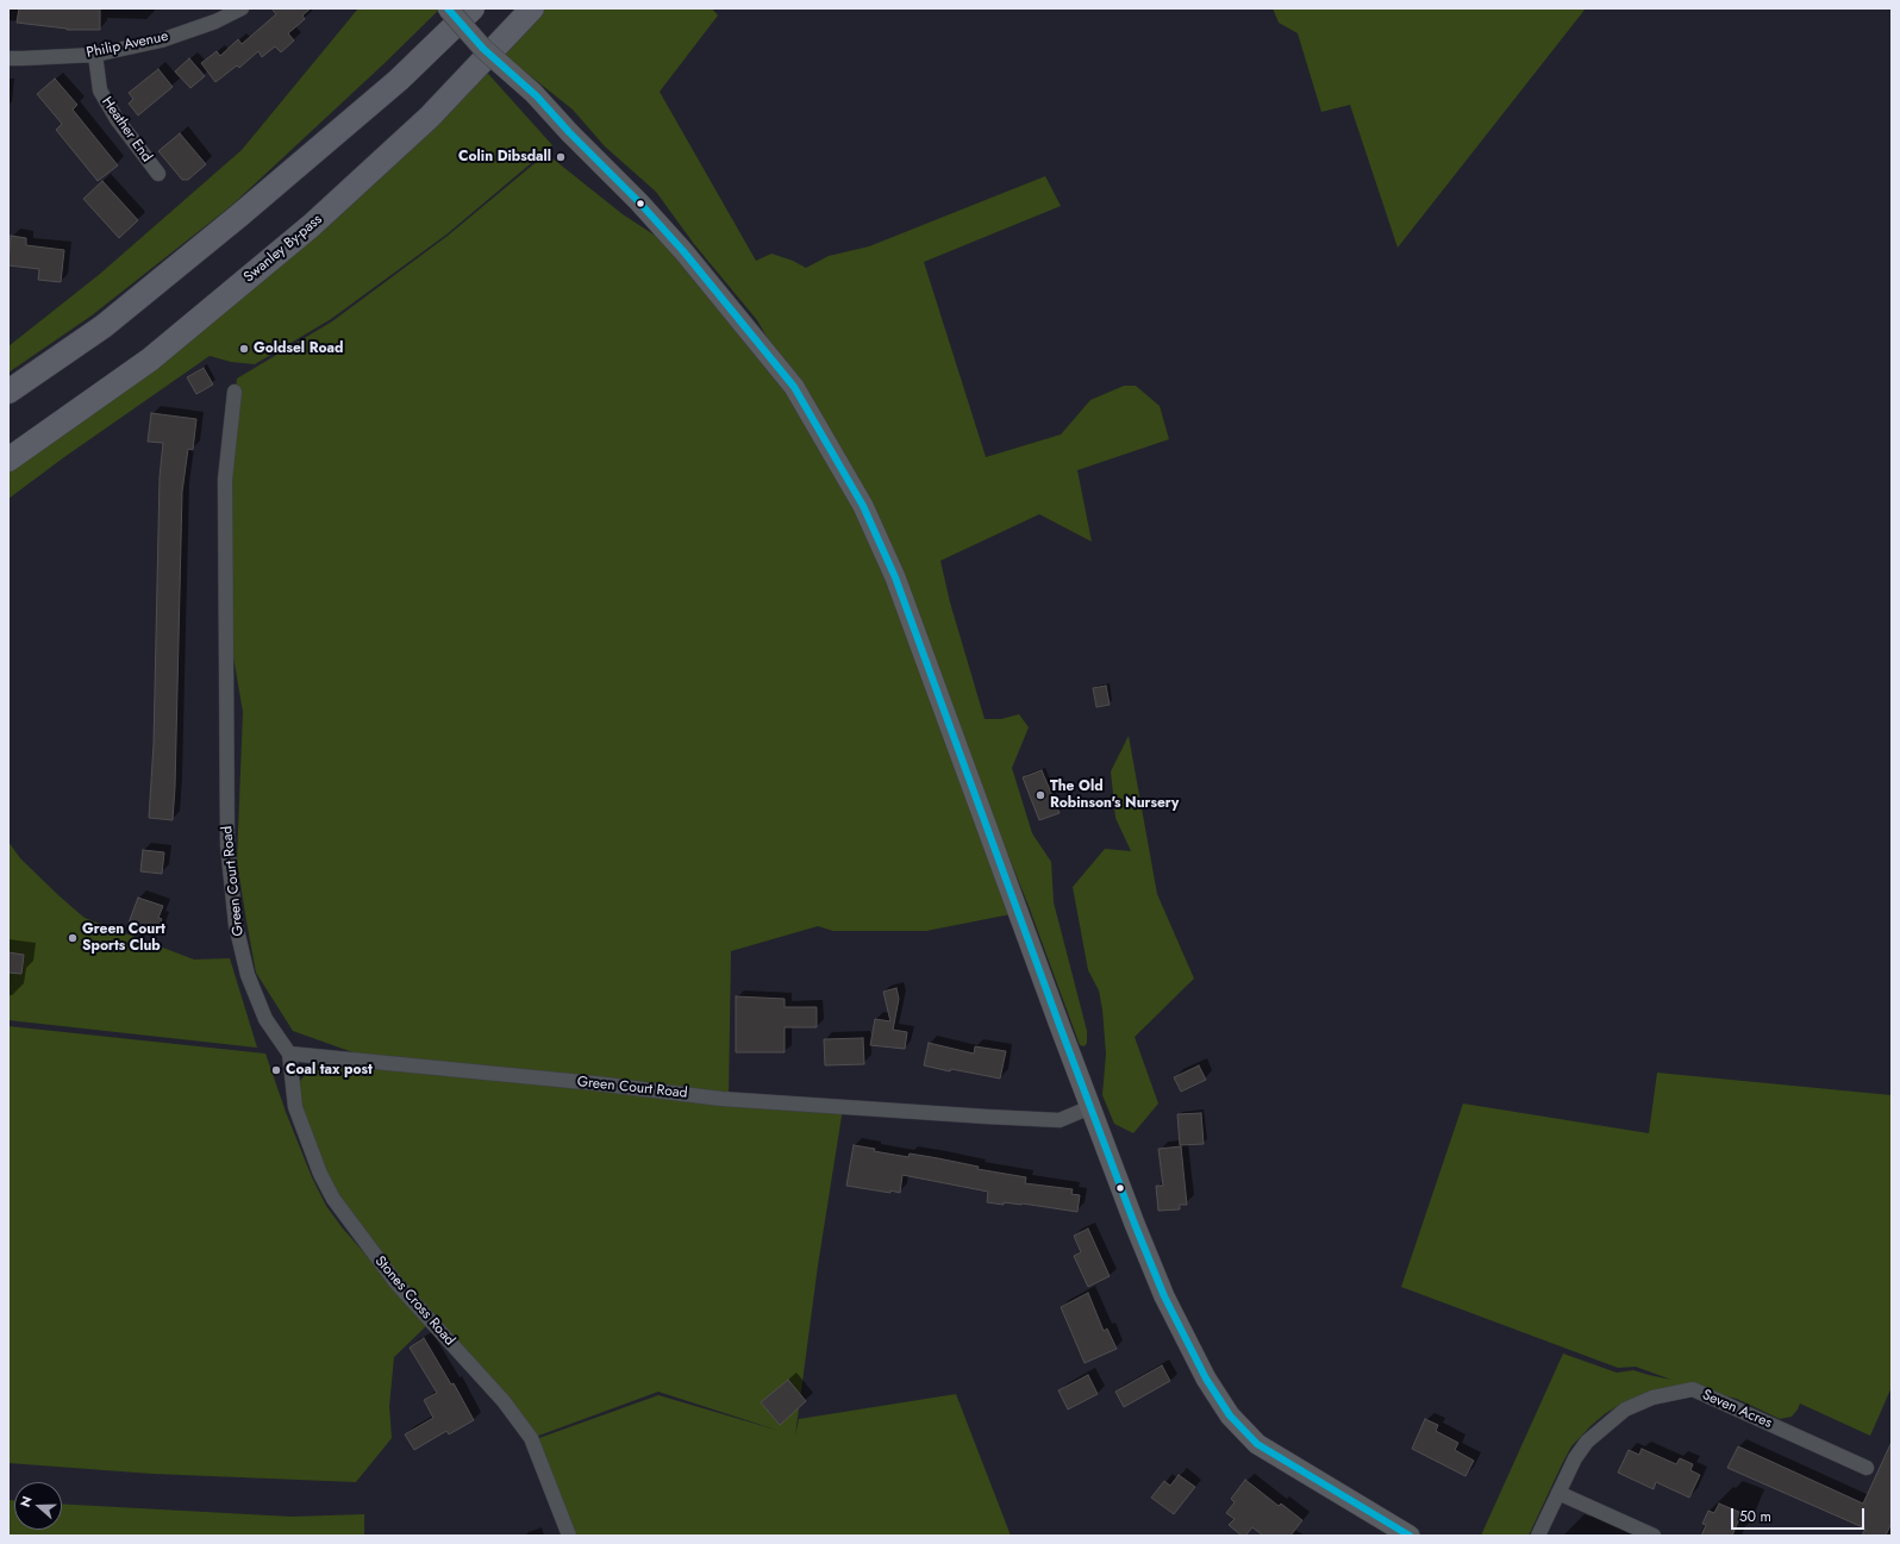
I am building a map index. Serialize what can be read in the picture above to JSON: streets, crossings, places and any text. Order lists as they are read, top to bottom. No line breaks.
{"streets":{"highway":["Swanley By-pass"],"street":["Philip Avenue","Heather End","Green Court Road","Stones Cross Road","Seven Acres"]},"crossings":[["Philip Avenue","Heather End"],["Green Court Road","Stones Cross Road"]],"places":["Colin Dibsdall","Goldsel Road","The Old Robinson's Nursery","Green Court Sports Club","Coal tax post"],"scale_bar":"50 m","north":"left"}
